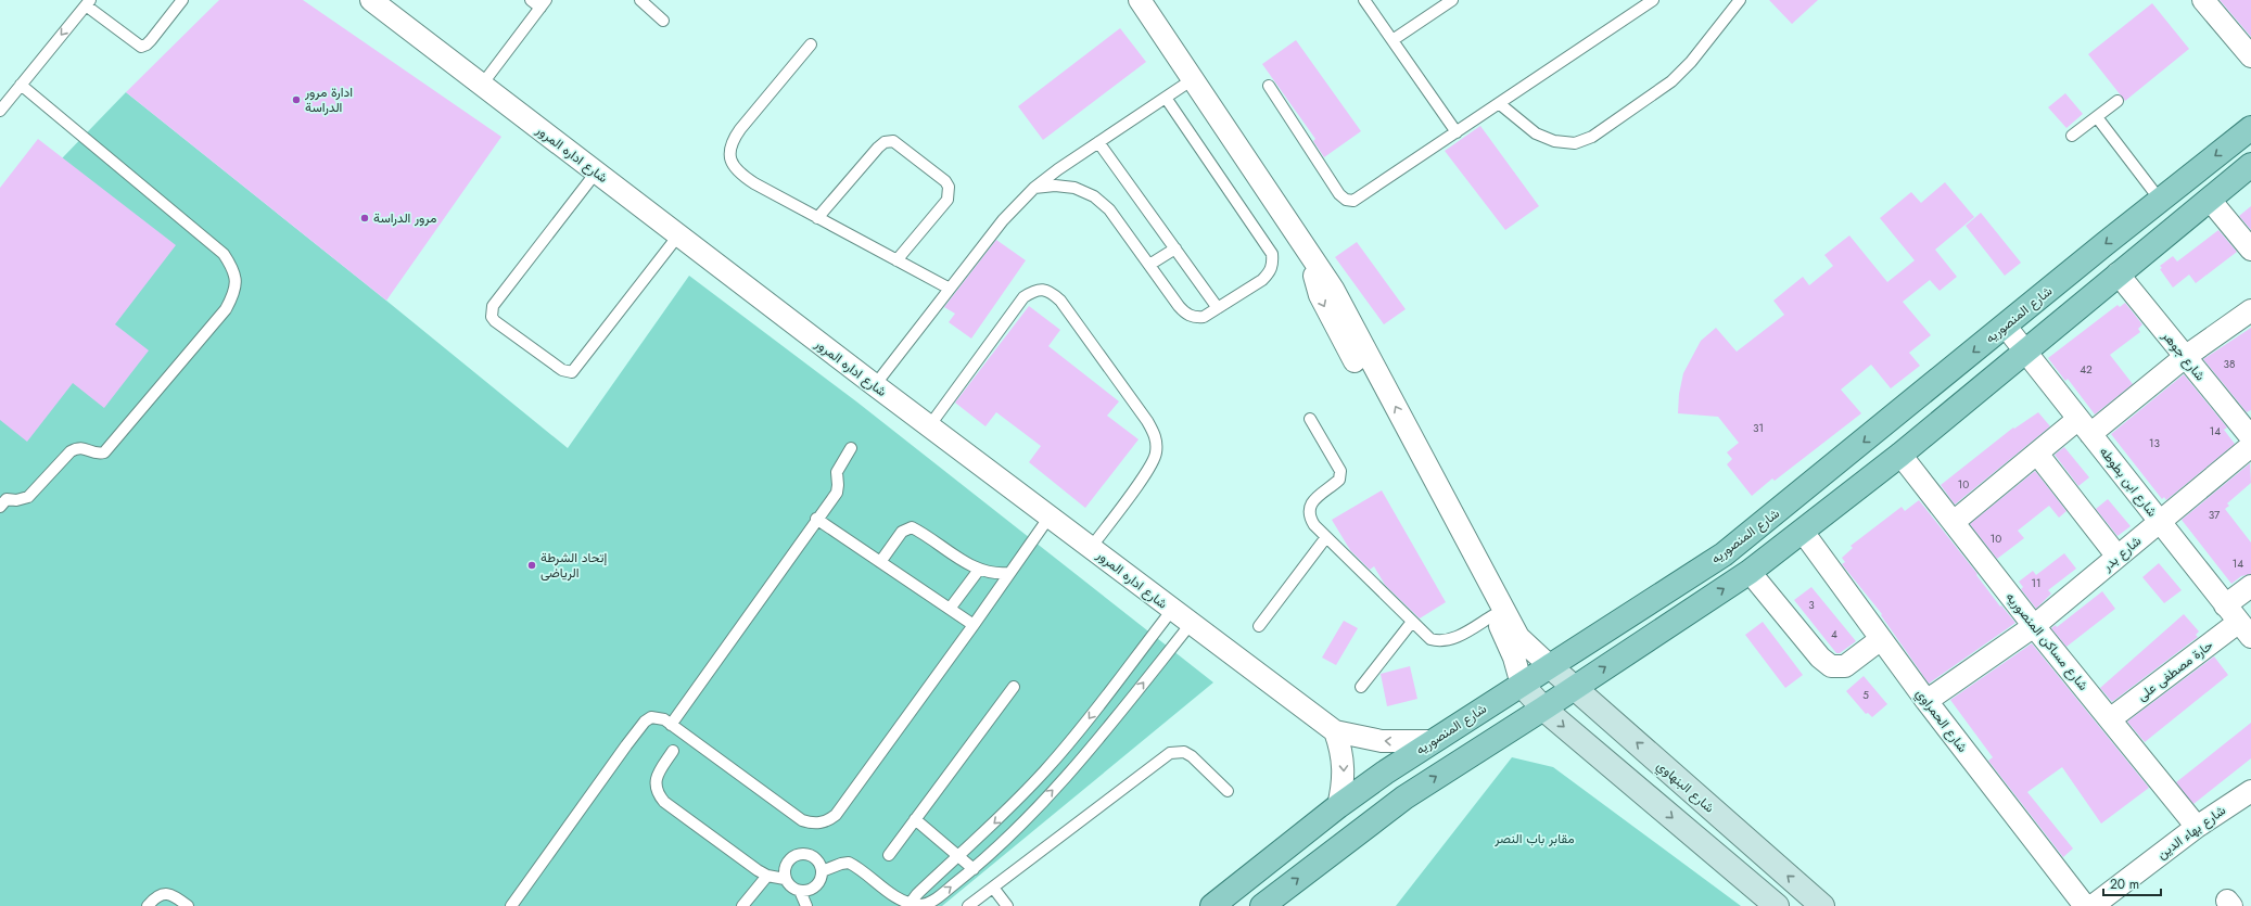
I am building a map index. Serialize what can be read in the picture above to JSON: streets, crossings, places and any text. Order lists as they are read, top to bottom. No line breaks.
{"streets":{"main road":["شارع المنصوريه","شارع البنهاوي"],"street":["شارع اداره المرور","شارع جوهر","شارع ابن بطوطه","شارع بدر","شارع مساكن المنصوريه","حارة مصطفى على","شارع الحمراوي","شارع بهاء الدين"]},"crossings":[["شارع اداره المرور","شارع المنصوريه"],["شارع المنصوريه","شارع ابن بطوطه"],["شارع المنصوريه","شارع البنهاوي"],["شارع ابن بطوطه","شارع بدر"],["شارع ابن بطوطه","حارة مصطفى على"],["شارع بدر","شارع مساكن المنصوريه"],["شارع بدر","شارع الحمراوي"],["شارع مساكن المنصوريه","حارة مصطفى على"],["شارع مساكن المنصوريه","شارع بهاء الدين"]],"parks":["مقابر باب النصر"],"places":["ادارة مرور الدراسة","مرور الدراسة","إتحاد الشرطة الرياضى"],"house_numbers":["38","42","31","14","13","10","37","10","14","11","3","4","5"],"scale_bar":"20 m"}
